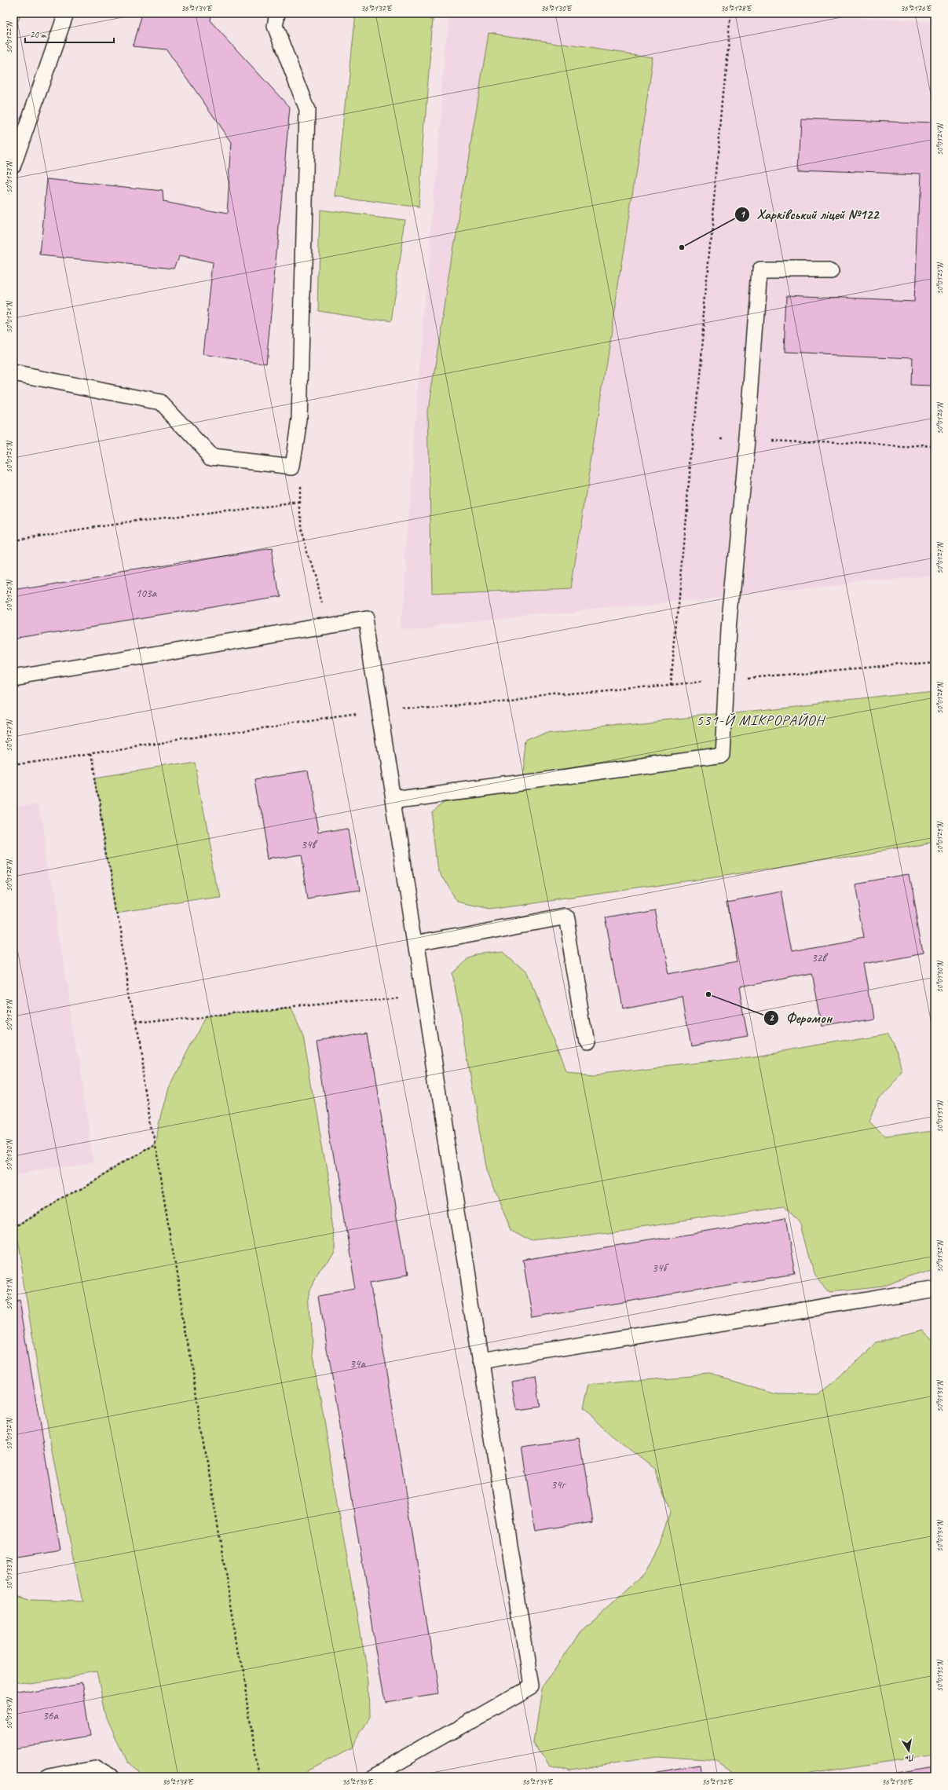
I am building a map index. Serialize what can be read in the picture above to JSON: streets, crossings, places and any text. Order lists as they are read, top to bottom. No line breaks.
{"districts":["531-Й МІКРОРАЙОН"],"places":["Харківський ліцей №122","Феромон"],"house_numbers":["103а","34в","32в","34б","34а","34г","36а"],"scale_bar":"20 m","north":"bottom","coordinates":["36°21'34\"E","36°21'32\"E","36°21'30\"E","36°21'28\"E","36°21'26\"E","50°01'22\"N","50°01'24\"N","50°01'23\"N","50°01'25\"N","50°01'26\"N","50°01'27\"N","50°01'28\"N","50°01'29\"N","50°01'30\"N","50°01'31\"N","50°01'32\"N","50°01'33\"N","50°01'34\"N","50°01'35\"N","36°21'38\"E","36°21'36\"E"]}
